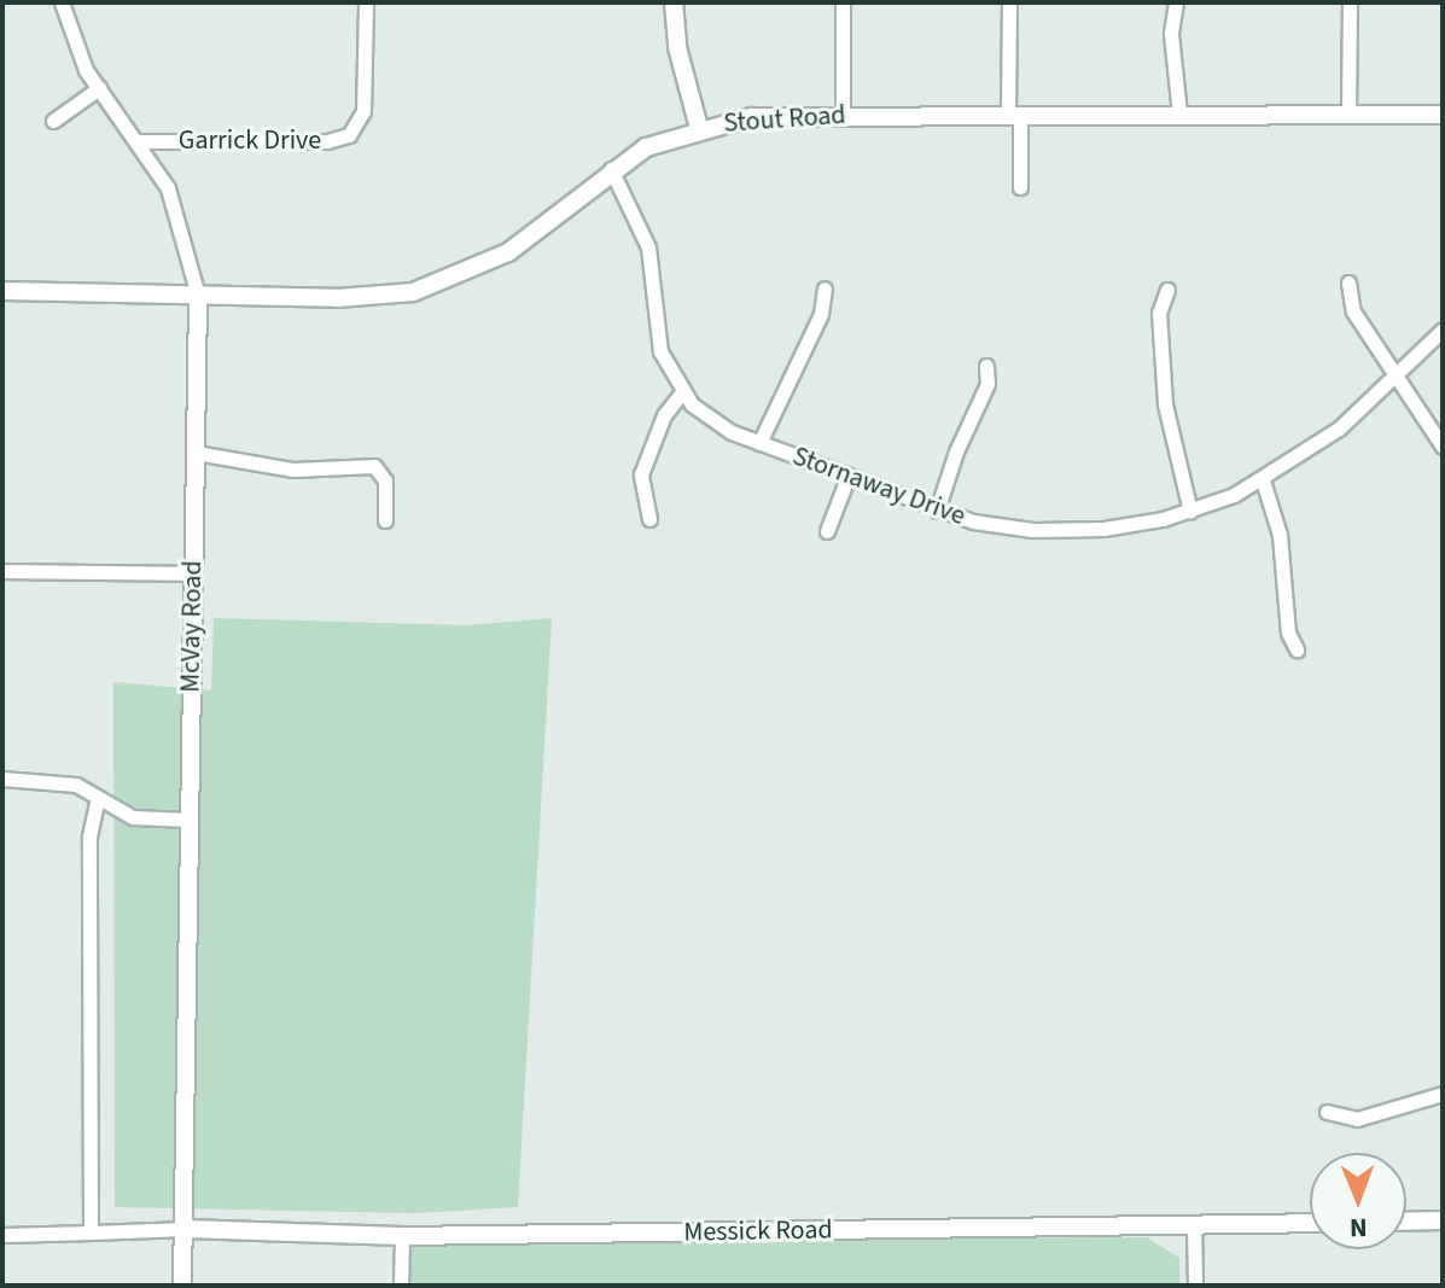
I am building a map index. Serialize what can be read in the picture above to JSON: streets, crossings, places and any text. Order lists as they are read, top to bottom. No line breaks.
{"streets":{"street":["Stout Road","Garrick Drive","Stornaway Drive","McVay Road","Messick Road"]},"crossings":[["Stout Road","Stornaway Drive"],["Stout Road","McVay Road"],["Garrick Drive","McVay Road"],["McVay Road","Messick Road"]],"north":"bottom"}
